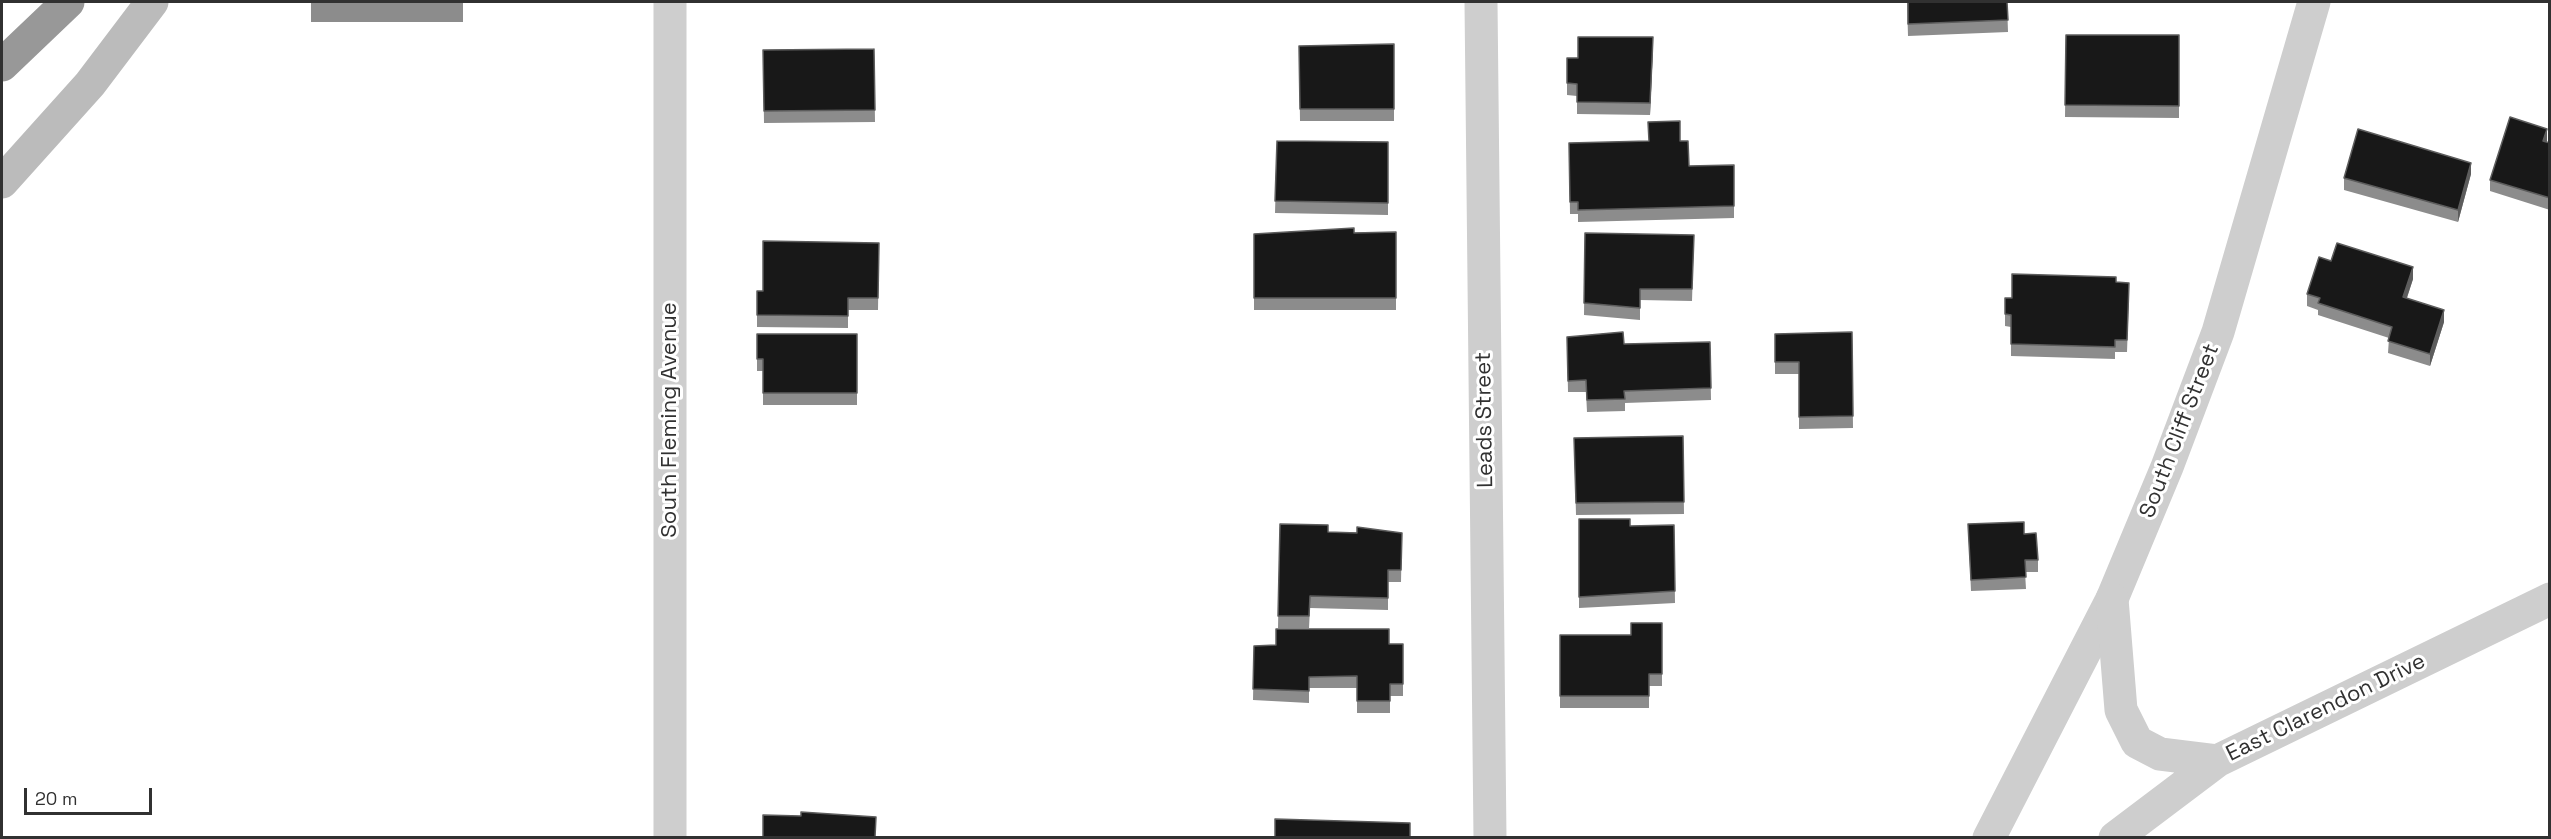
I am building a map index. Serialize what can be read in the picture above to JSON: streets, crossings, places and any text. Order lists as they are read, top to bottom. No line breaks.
{"streets":{"street":["South Fleming Avenue","Leads Street","South Cliff Street","East Clarendon Drive"]},"scale_bar":"20 m"}
